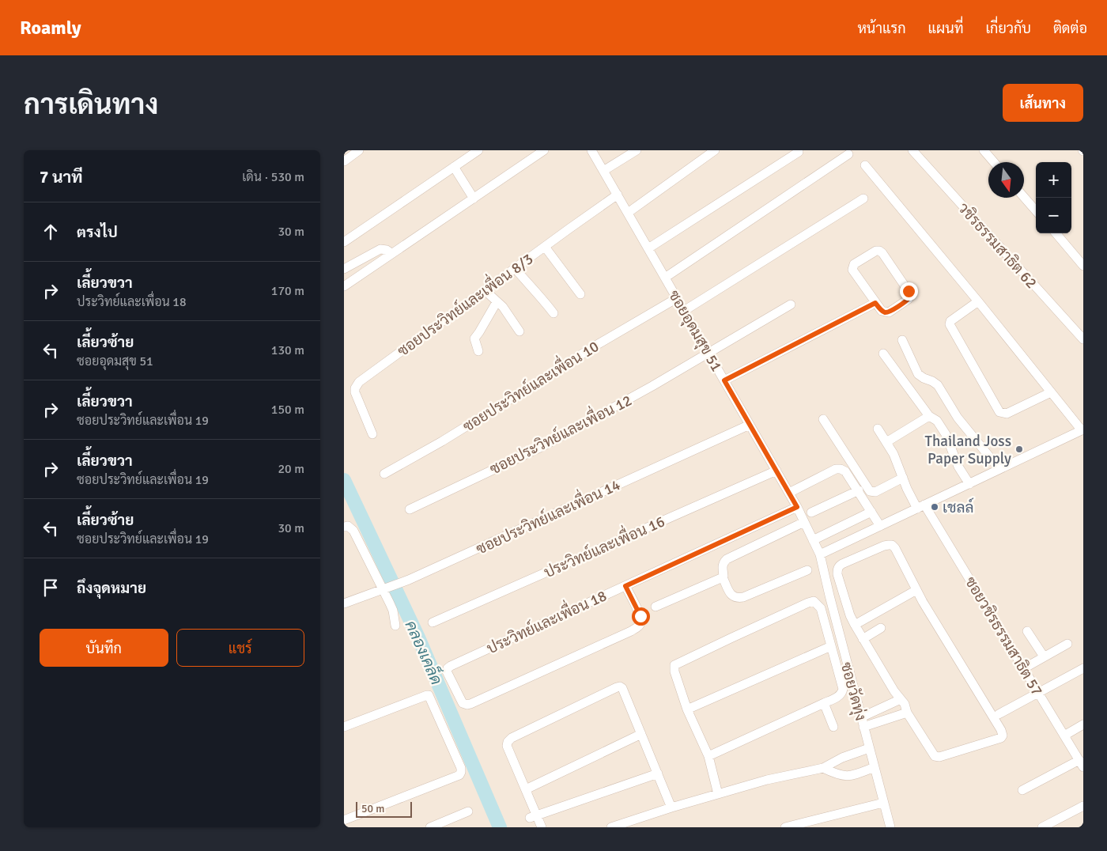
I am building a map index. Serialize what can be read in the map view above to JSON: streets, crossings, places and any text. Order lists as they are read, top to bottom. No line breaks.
{"streets":{"street":["วชิรธรรมสาธิต 62","ซอยประวิทย์และเพื่อน 8/3","ซอยอุดมสุข 51","ซอยประวิทย์และเพื่อน 10","ซอยประวิทย์และเพื่อน 12","ซอยประวิทย์และเพื่อน 14","ประวิทย์และเพื่อน 16","ประวิทย์และเพื่อน 18","ซอยวชิรธรรมสาธิต 57","ซอยวัดทุ่ง"]},"crossings":[["ซอยประวิทย์และเพื่อน 8/3","ซอยอุดมสุข 51"],["ซอยอุดมสุข 51","ซอยประวิทย์และเพื่อน 10"],["ซอยอุดมสุข 51","ซอยประวิทย์และเพื่อน 12"],["ซอยอุดมสุข 51","ซอยประวิทย์และเพื่อน 14"],["ซอยอุดมสุข 51","ประวิทย์และเพื่อน 16"],["ซอยอุดมสุข 51","ประวิทย์และเพื่อน 18"],["ซอยอุดมสุข 51","ซอยวัดทุ่ง"]],"water":["คลองเคล็ด"],"places":["Thailand Joss Paper Supply","เชลล์"],"scale_bar":"50 m","north":"bottom","page":{"header":"Roamly","nav":["หน้าแรก","แผนที่","เกี่ยวกับ","ติดต่อ"],"buttons":["เส้นทาง",["บันทึก","แชร์"]],"title":"การเดินทาง","heading":["7 นาที","เดิน · 530 m"],"map_buttons":["+","−"],"list":[["ตรงไป","30 m"],["เลี้ยวขวา","ประวิทย์และเพื่อน 18","170 m"],["เลี้ยวซ้าย","ซอยอุดมสุข 51","130 m"],["เลี้ยวขวา","ซอยประวิทย์และเพื่อน 19","150 m"],["เลี้ยวขวา","ซอยประวิทย์และเพื่อน 19","20 m"],["เลี้ยวซ้าย","ซอยประวิทย์และเพื่อน 19","30 m"],"ถึงจุดหมาย"],"scale":"50 m"}}
